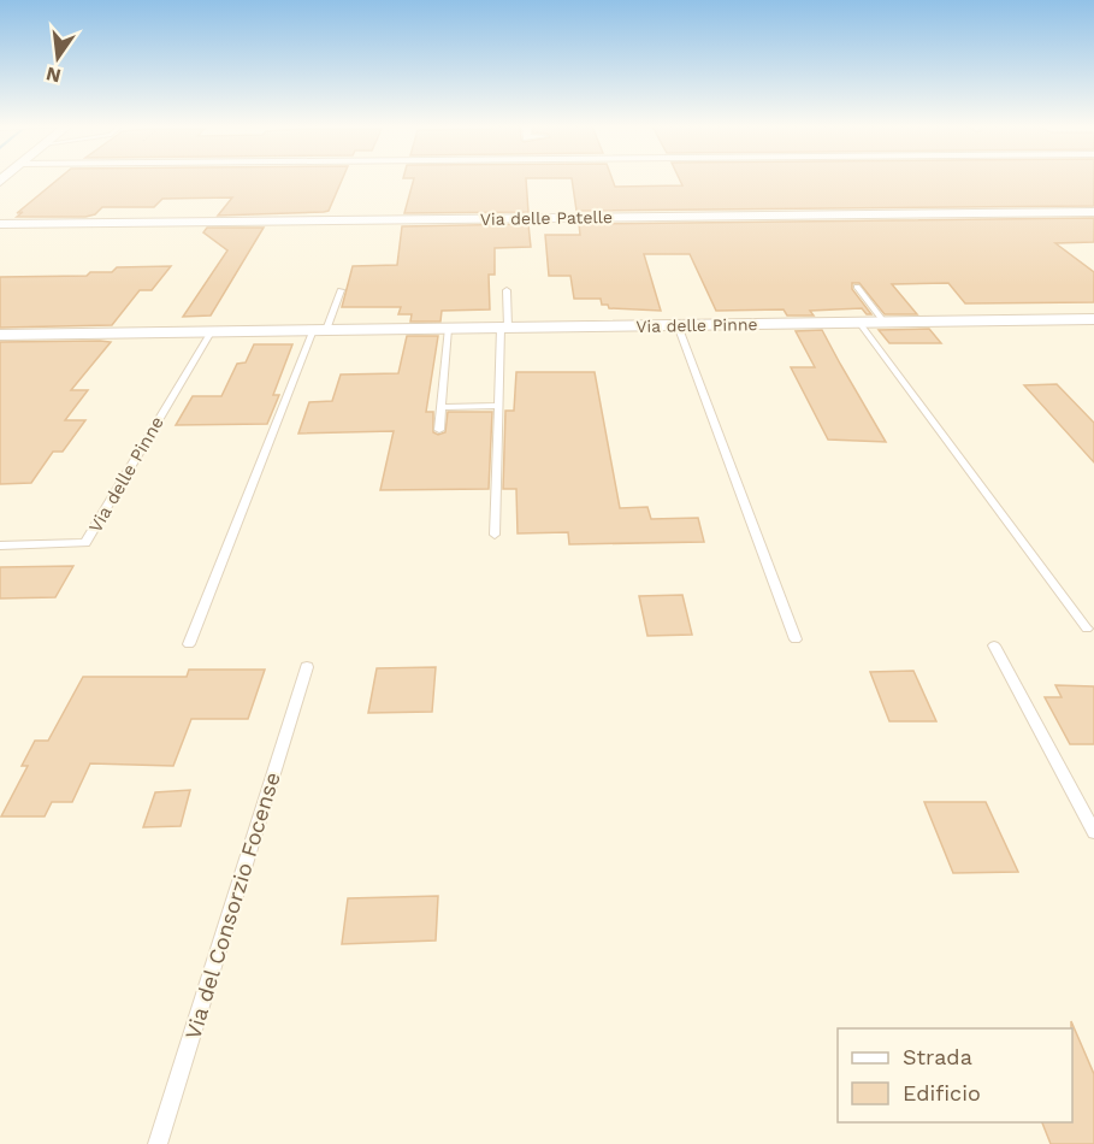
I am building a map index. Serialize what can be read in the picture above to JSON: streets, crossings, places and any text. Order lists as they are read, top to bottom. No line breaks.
{"streets":{"street":["Via delle Patelle","Via delle Pinne"],"lane":["Via del Consorzio Focense"]},"legend":["Strada","Edificio"],"north":"bottom"}
